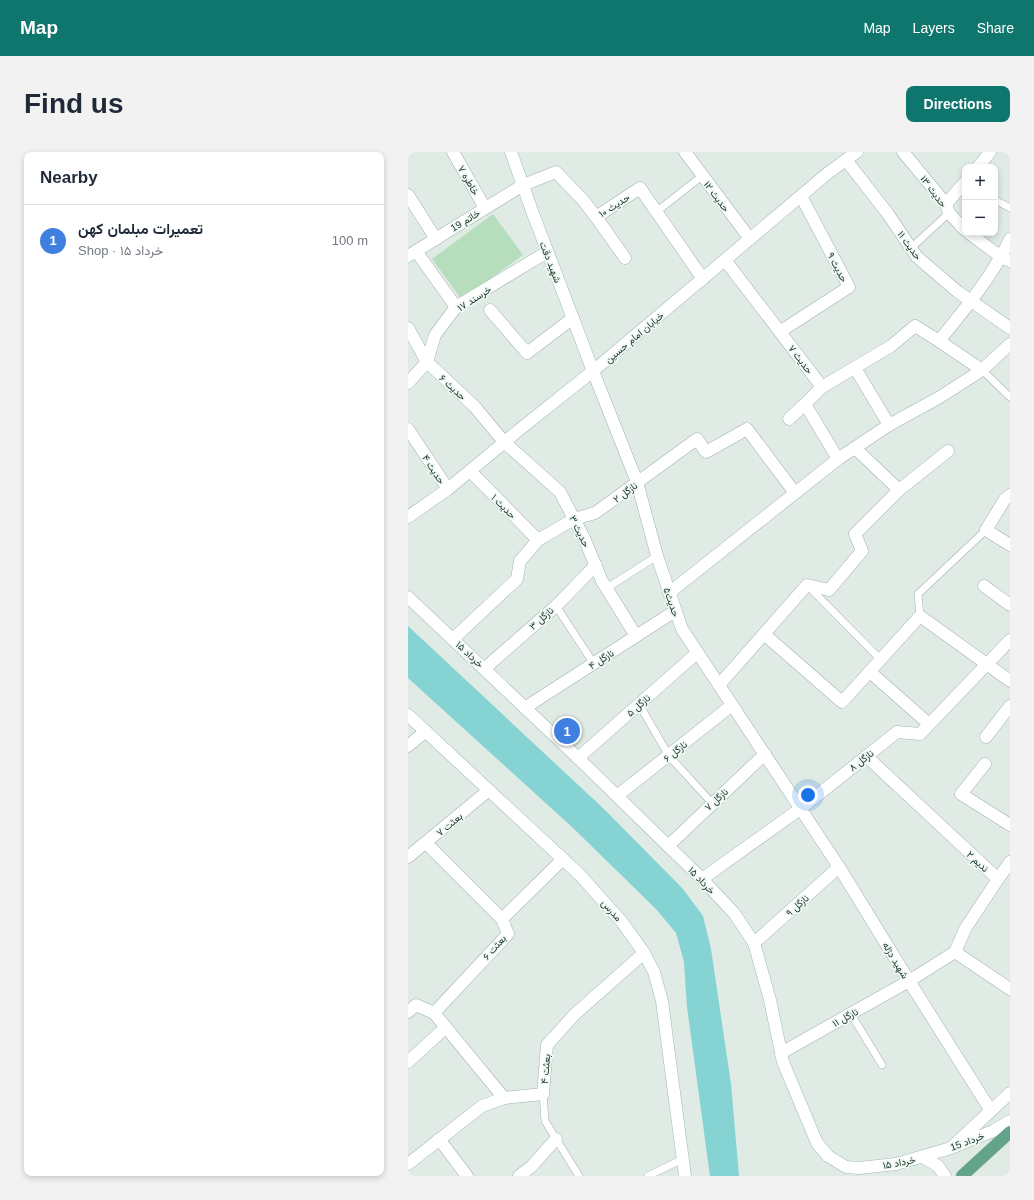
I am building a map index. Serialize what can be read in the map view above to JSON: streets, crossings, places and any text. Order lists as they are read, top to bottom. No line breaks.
{"streets":{"street":["خاطره ۷","حدیث ۱۳","حدیث ۱۲","حدیث ۱۰","خاتم 19","حدیث ۱۱","شهید دقت","حدیث ۹","خرسند ۱۷","خیابان امام حسین","حدیث ۷","حدیث ۶","حدیث ۴","نازگل ۲","حدیث ۱","حدیث ۳","حدیث۵","نازگل ۳","۱۵ خرداد","نازگل ۴","نازگل ۵","نازگل ۶","نازگل ۸","نازگل ۷","بعثت ۷","ندیم ۲","نازگل ۹","مدرس","بعثت ۶","شهید دژله","نازگل ۱۱","بعثت ۴","15 خرداد"]},"crossings":[["خاطره ۷","خاتم 19"],["حدیث ۱۲","خیابان امام حسین"],["حدیث ۱۰","خاتم 19"],["حدیث ۱۰","شهید دقت"],["حدیث ۱۰","خیابان امام حسین"],["خاتم 19","شهید دقت"],["حدیث ۱۱","خیابان امام حسین"],["شهید دقت","خرسند ۱۷"],["شهید دقت","خیابان امام حسین"],["شهید دقت","حدیث۵"],["حدیث ۹","خیابان امام حسین"],["حدیث ۹","حدیث ۷"],["خرسند ۱۷","حدیث ۶"],["خیابان امام حسین","حدیث ۷"],["خیابان امام حسین","حدیث ۶"],["خیابان امام حسین","حدیث ۴"],["خیابان امام حسین","حدیث ۱"],["خیابان امام حسین","حدیث ۳"],["خیابان امام حسین","حدیث۵"],["حدیث ۶","حدیث ۳"],["نازگل ۲","حدیث ۱"],["نازگل ۲","حدیث ۳"],["نازگل ۲","حدیث۵"],["نازگل ۲","۱۵ خرداد"],["حدیث ۳","نازگل ۳"],["حدیث ۳","نازگل ۴"],["حدیث۵","نازگل ۴"],["حدیث۵","نازگل ۵"],["حدیث۵","نازگل ۶"],["حدیث۵","نازگل ۸"],["حدیث۵","نازگل ۷"],["حدیث۵","شهید دژله"],["نازگل ۳","۱۵ خرداد"],["۱۵ خرداد","نازگل ۴"],["۱۵ خرداد","نازگل ۵"],["۱۵ خرداد","نازگل ۶"],["۱۵ خرداد","نازگل ۸"],["۱۵ خرداد","نازگل ۷"],["۱۵ خرداد","نازگل ۹"],["۱۵ خرداد","نازگل ۱۱"],["۱۵ خرداد","15 خرداد"],["نازگل ۸","ندیم ۲"],["نازگل ۸","شهید دژله"],["بعثت ۷","مدرس"],["ندیم ۲","نازگل ۱۱"],["نازگل ۹","شهید دژله"],["مدرس","بعثت ۶"],["مدرس","بعثت ۴"],["شهید دژله","نازگل ۱۱"]],"page":{"header":"Map","nav":["Map","Layers","Share"],"buttons":"Directions","title":"Find us","heading":"Nearby","map_buttons":["+","−"],"list":[{"mark":"1","name":"تعمیرات مبلمان کهن","note":"Shop · ۱۵ خرداد","value":"100 m"}],"pins":"1"}}
